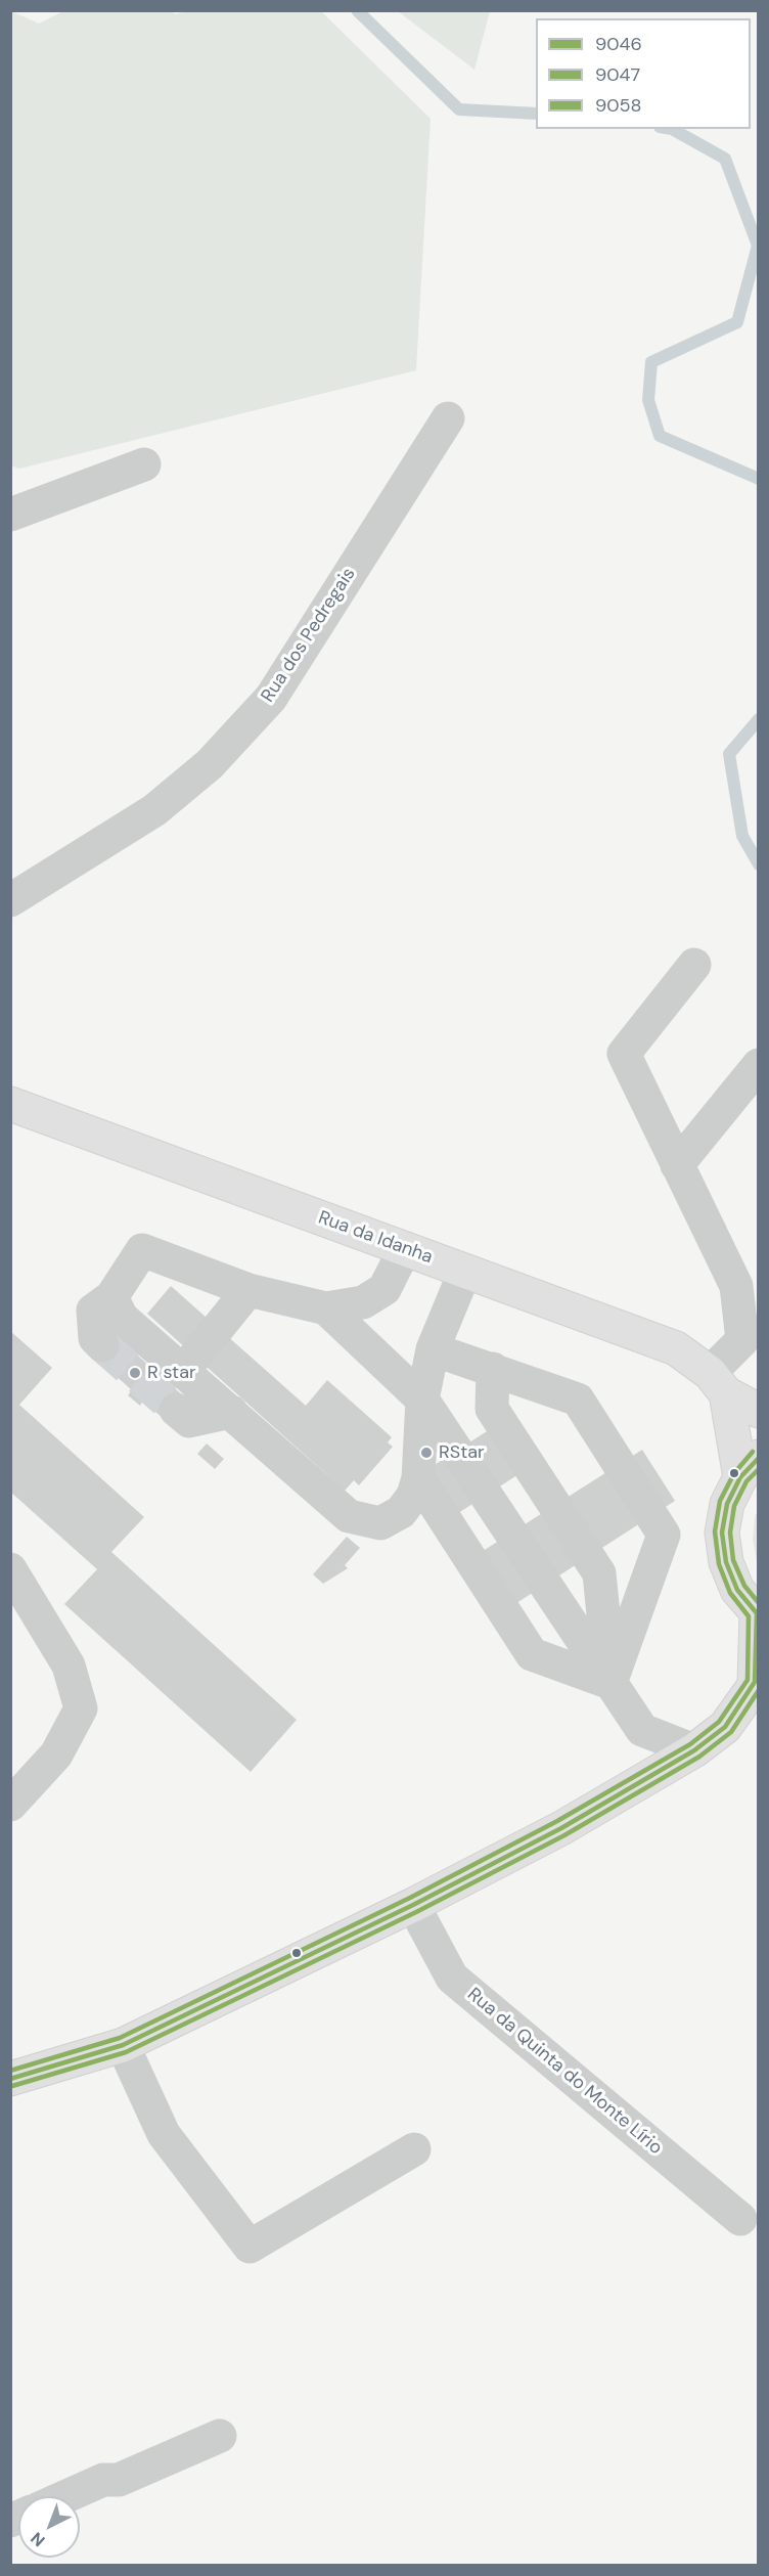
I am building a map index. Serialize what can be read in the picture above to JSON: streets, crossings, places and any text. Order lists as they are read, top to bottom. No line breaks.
{"streets":{"main road":["Rua da Idanha"],"street":["Rua dos Pedregais","Rua da Quinta do Monte Lírio"]},"places":["R star","RStar"],"lines":["transit line 9058","transit line 9046","transit line 9047"],"legend":["9046","9047","9058"],"north":"bottom left"}
